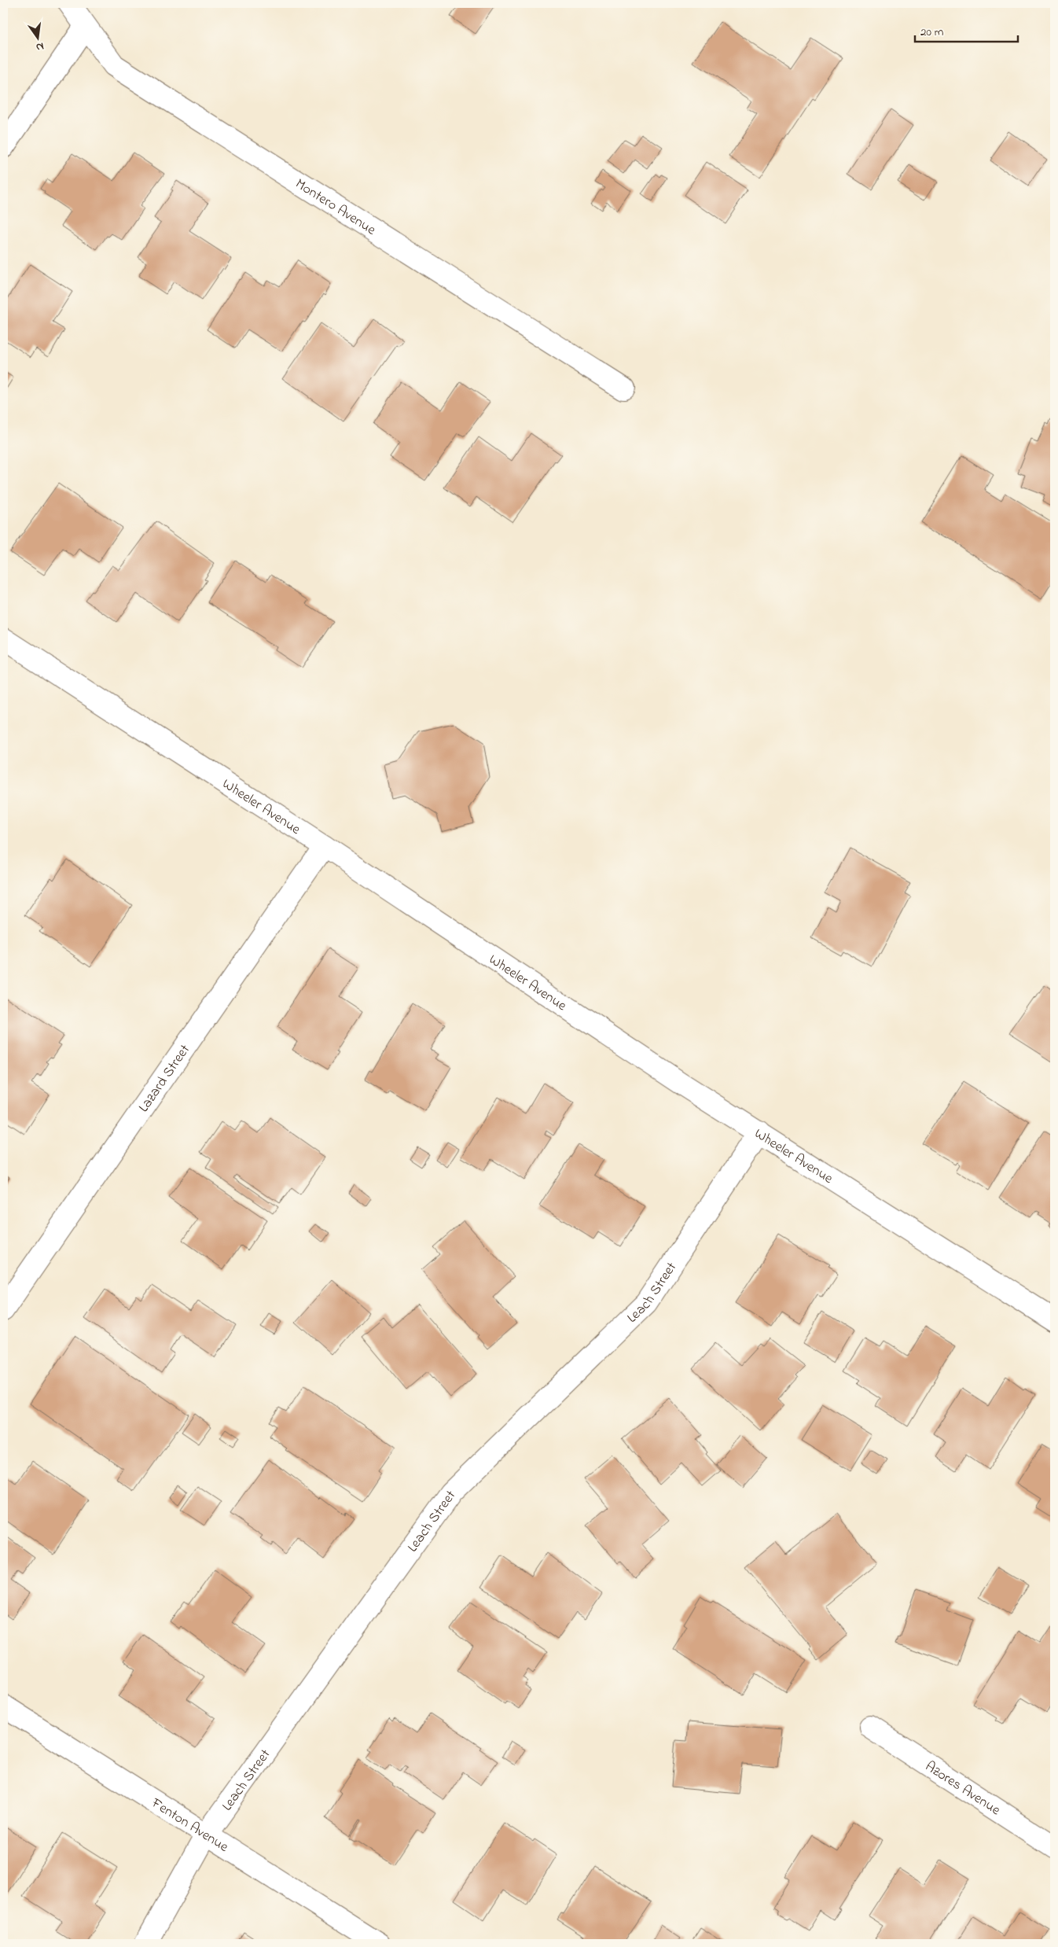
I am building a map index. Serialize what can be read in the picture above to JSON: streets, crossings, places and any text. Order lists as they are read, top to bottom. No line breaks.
{"streets":{"street":["Montero Avenue","Wheeler Avenue","Lazard Street","Leach Street","Azores Avenue","Fenton Avenue"]},"crossings":[["Wheeler Avenue","Lazard Street"],["Wheeler Avenue","Leach Street"],["Leach Street","Fenton Avenue"]],"scale_bar":"20 m","north":"bottom"}
